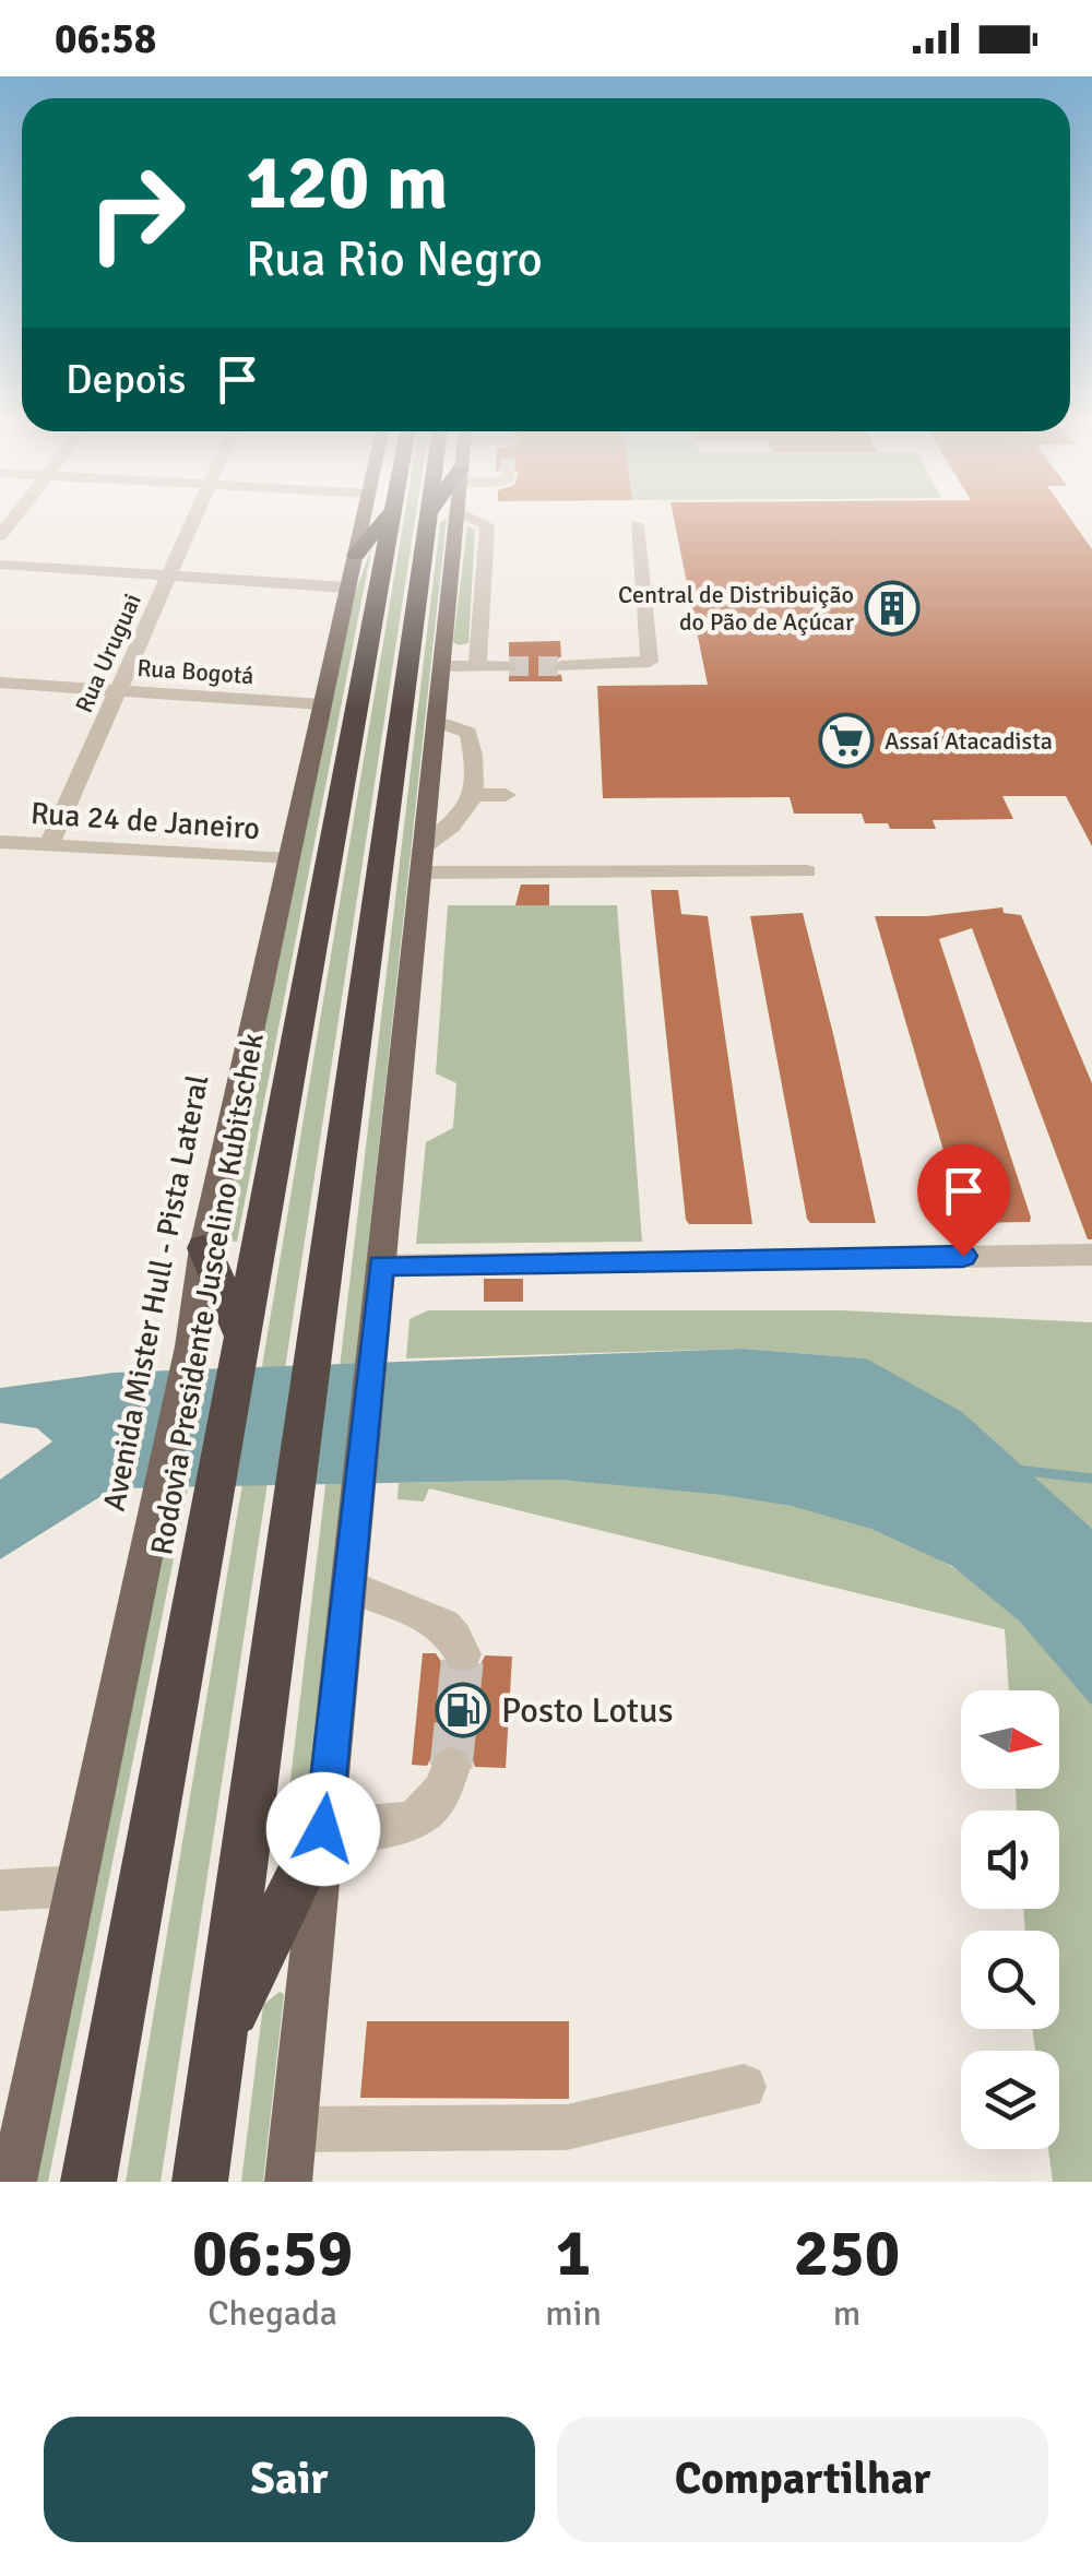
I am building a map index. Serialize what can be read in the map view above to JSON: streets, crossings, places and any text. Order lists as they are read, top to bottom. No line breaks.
{"streets":{"highway":["Rodovia Presidente Juscelino Kubitschek"],"main road":["Avenida Mister Hull - Pista Lateral"],"street":["Rua Uruguai","Rua Bogotá","Rua 24 de Janeiro"]},"crossings":[["Rua Uruguai","Rua Bogotá"],["Rua Uruguai","Rua 24 de Janeiro"],["Rua Bogotá","Avenida Mister Hull - Pista Lateral"],["Rua 24 de Janeiro","Avenida Mister Hull - Pista Lateral"]],"places":{"building":["Central de Distribuição do Pão de Açúcar"],"supermarket":["Assaí Atacadista"],"fuel station":["Posto Lotus"]},"north":"right","page":{"status":"06:58","turn":["120 m","Rua Rio Negro"],"then":"Depois","eta":["06:59","Chegada","1","min","250","m"],"buttons":["Sair","Compartilhar"]}}
